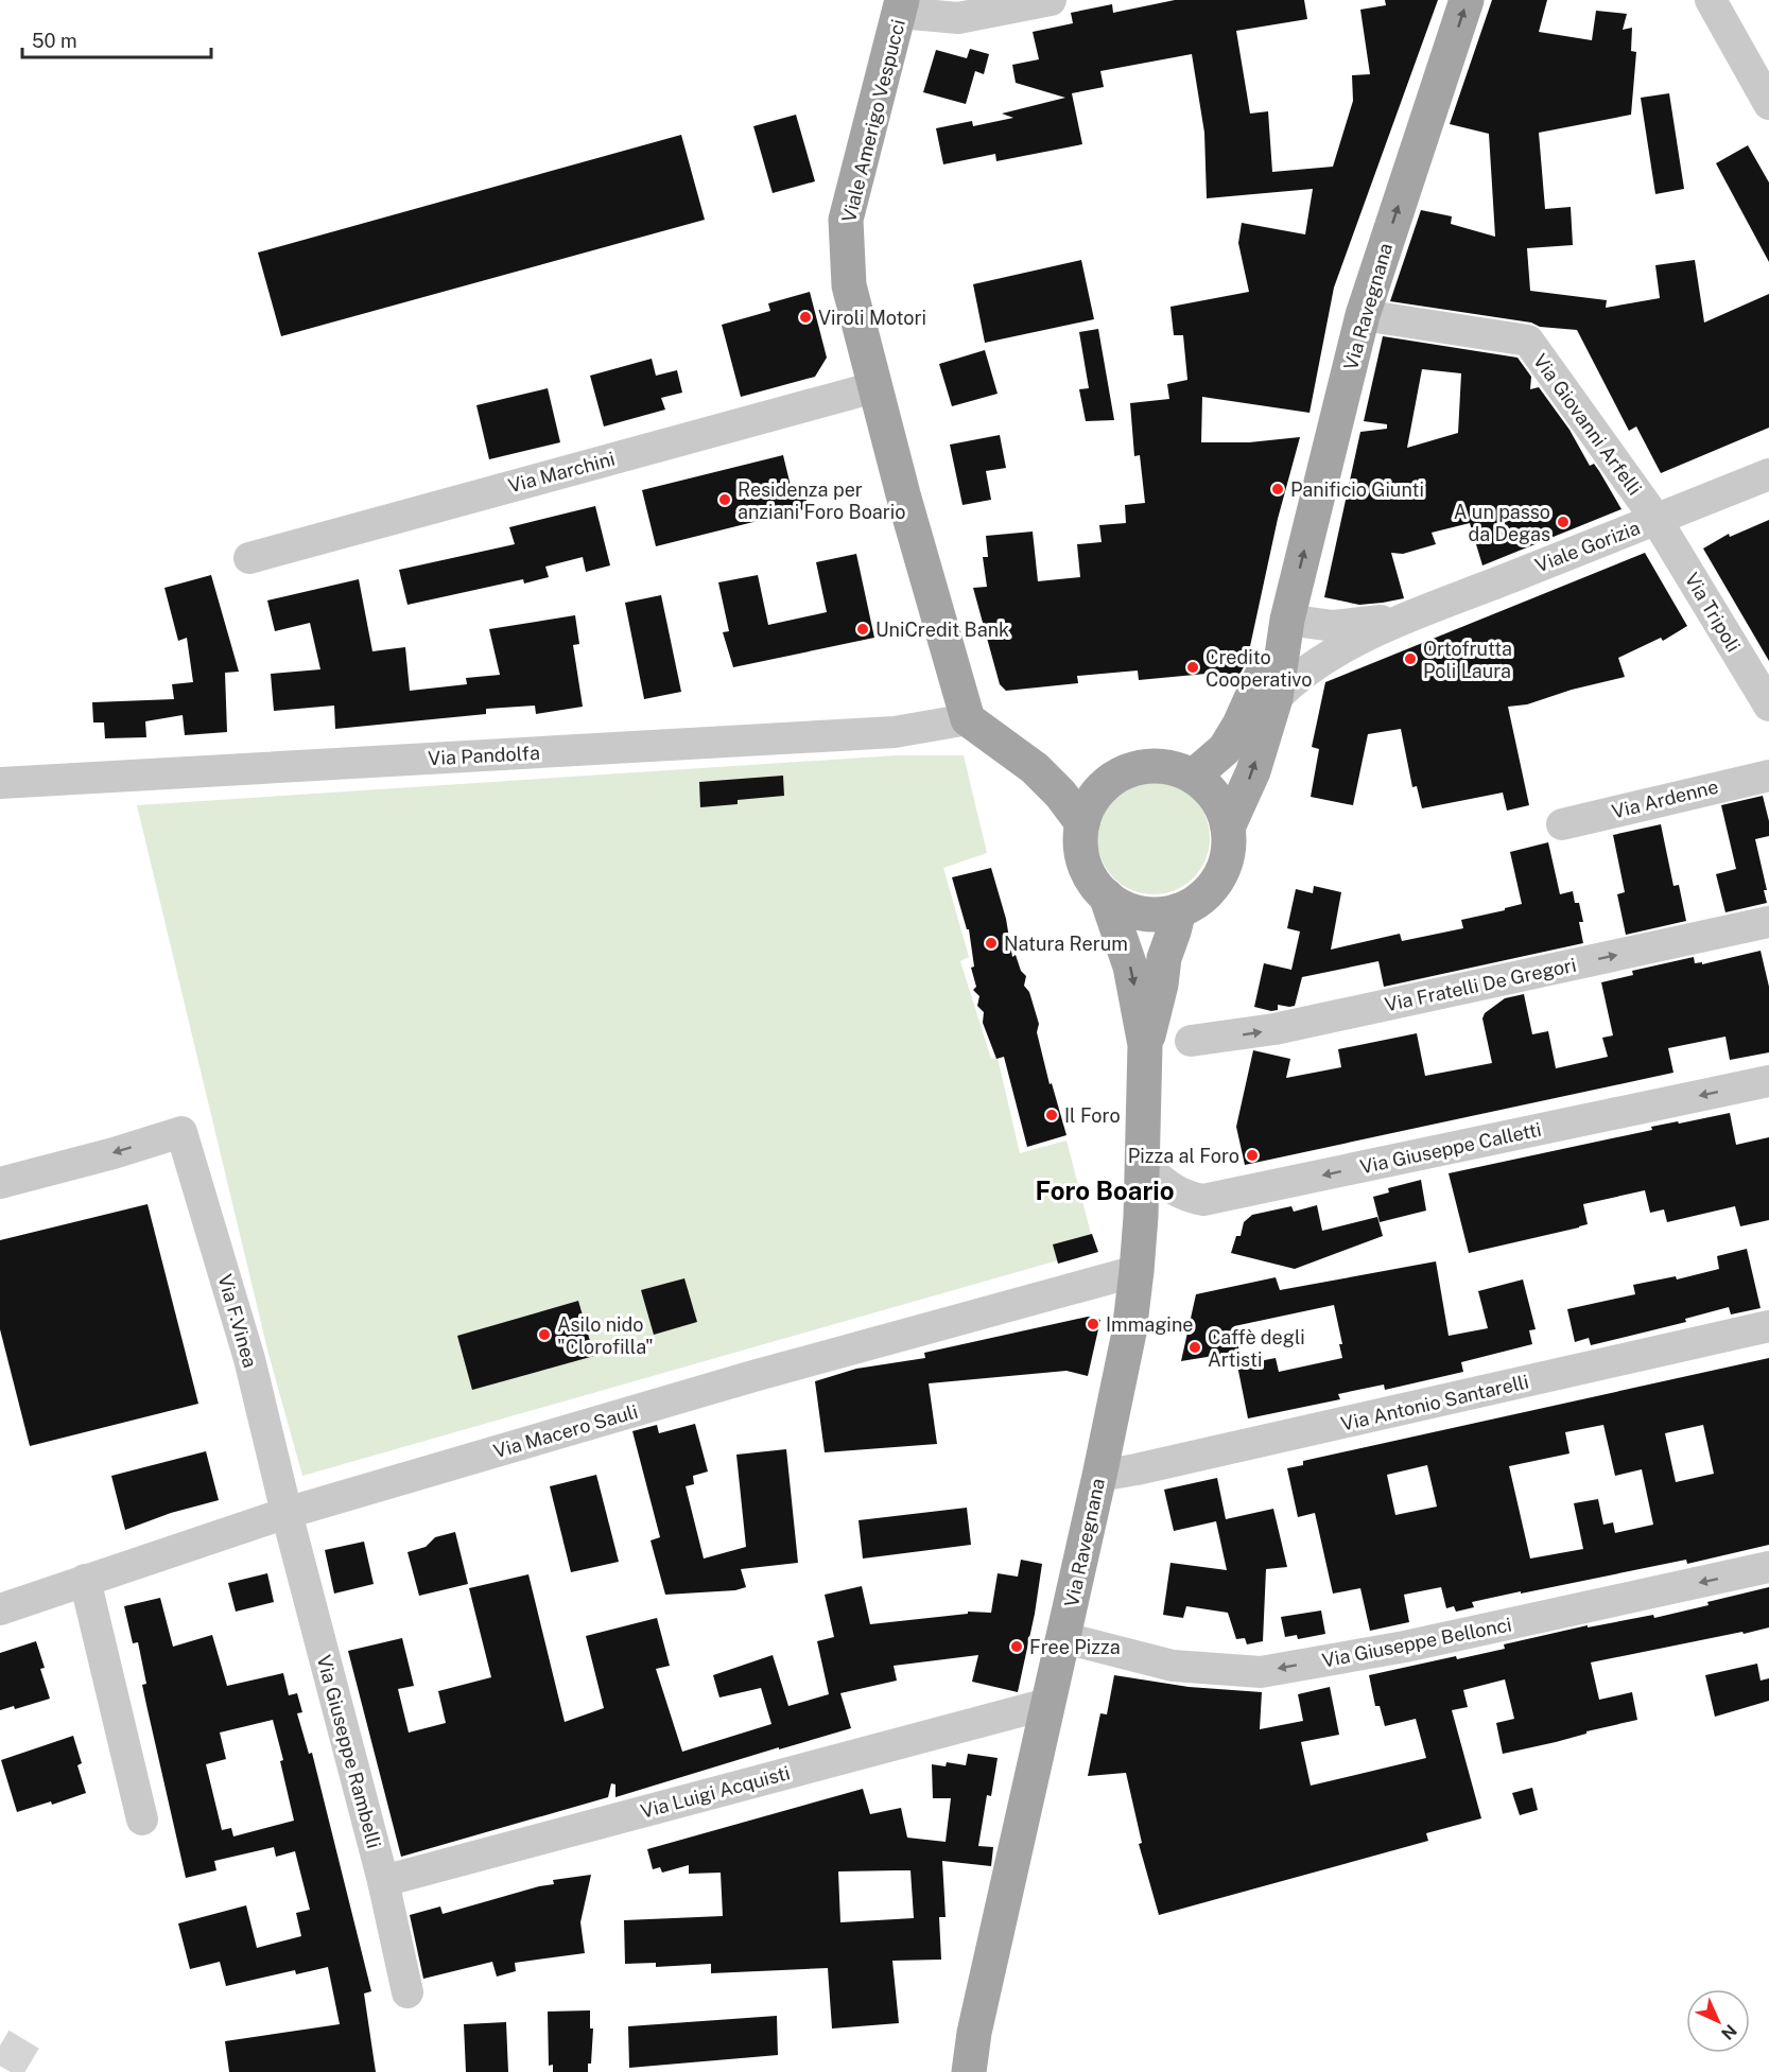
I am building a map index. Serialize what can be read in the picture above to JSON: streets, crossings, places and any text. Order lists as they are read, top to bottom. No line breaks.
{"streets":{"main road":["Viale Amerigo Vespucci","Via Ravegnana"],"street":["Via Giovanni Arfelli","Via Marchini","Viale Gorizia","Via Tripoli","Via Pandolfa","Via Ardenne","Via Fratelli De Gregori","Via Giuseppe Calletti","Via F.Vinea","Via Antonio Santarelli","Via Macero Sauli","Via Giuseppe Bellonci","Via Giuseppe Rambelli","Via Luigi Acquisti"]},"crossings":[["Viale Amerigo Vespucci","Via Marchini"],["Viale Amerigo Vespucci","Via Pandolfa"],["Via Ravegnana","Via Giovanni Arfelli"],["Via Ravegnana","Viale Gorizia"],["Via Ravegnana","Via Giuseppe Calletti"],["Via Ravegnana","Via Antonio Santarelli"],["Via Ravegnana","Via Macero Sauli"],["Via Ravegnana","Via Giuseppe Bellonci"],["Via Ravegnana","Via Luigi Acquisti"],["Via Giovanni Arfelli","Viale Gorizia"],["Via Giovanni Arfelli","Via Tripoli"],["Viale Gorizia","Via Tripoli"],["Via F.Vinea","Via Macero Sauli"],["Via F.Vinea","Via Giuseppe Rambelli"],["Via Macero Sauli","Via Giuseppe Rambelli"],["Via Giuseppe Rambelli","Via Luigi Acquisti"]],"one_way":["Via Fratelli De Gregori","Via Giuseppe Calletti","Via Giuseppe Bellonci"],"districts":["Foro Boario"],"places":["Viroli Motori","Panificio Giunti","Residenza per anziani Foro Boario","A un passo da Degas","UniCredit Bank","Ortofrutta Poli Laura","Credito Cooperativo","Natura Rerum","Il Foro","Pizza al Foro","Immagine","Asilo nido \"Clorofilla\"","Caffè degli Artisti","Free Pizza"],"scale_bar":"50 m","north":"bottom right"}
